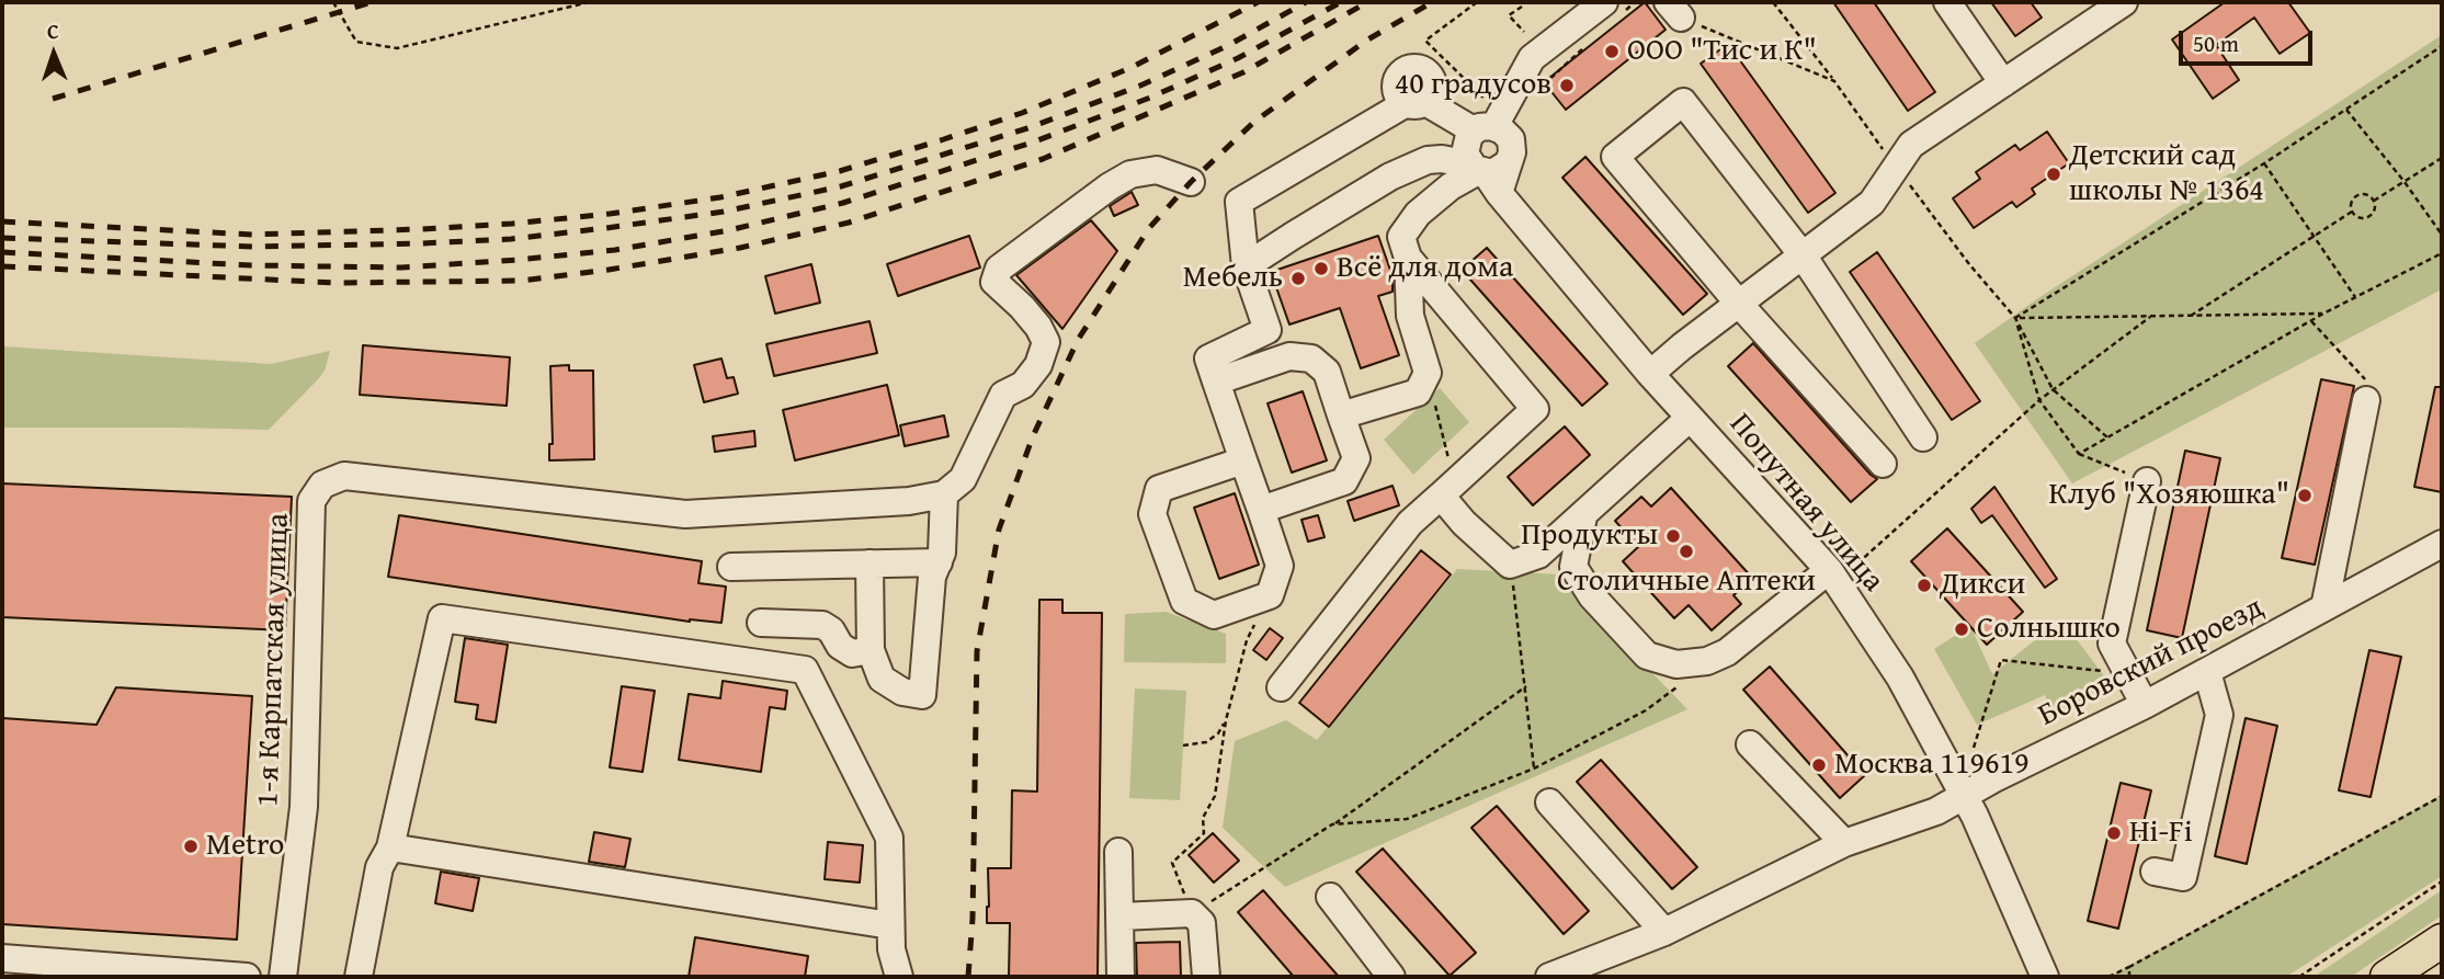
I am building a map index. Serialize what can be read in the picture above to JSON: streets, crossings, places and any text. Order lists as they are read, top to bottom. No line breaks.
{"streets":{"street":["Попутная улица","1-я Карпатская улица","Боровский проезд"]},"crossings":[["Попутная улица","Боровский проезд"]],"places":["ООО \"Тис и К\"","40 градусов","Детский сад школы № 1364","Всё для дома","Мебель","Клуб \"Хозяюшка\"","Продукты","Столичные Аптеки","Дикси","Солнышко","Москва 119619","Hi-Fi","Metro"],"scale_bar":"50 m","north":"top"}
